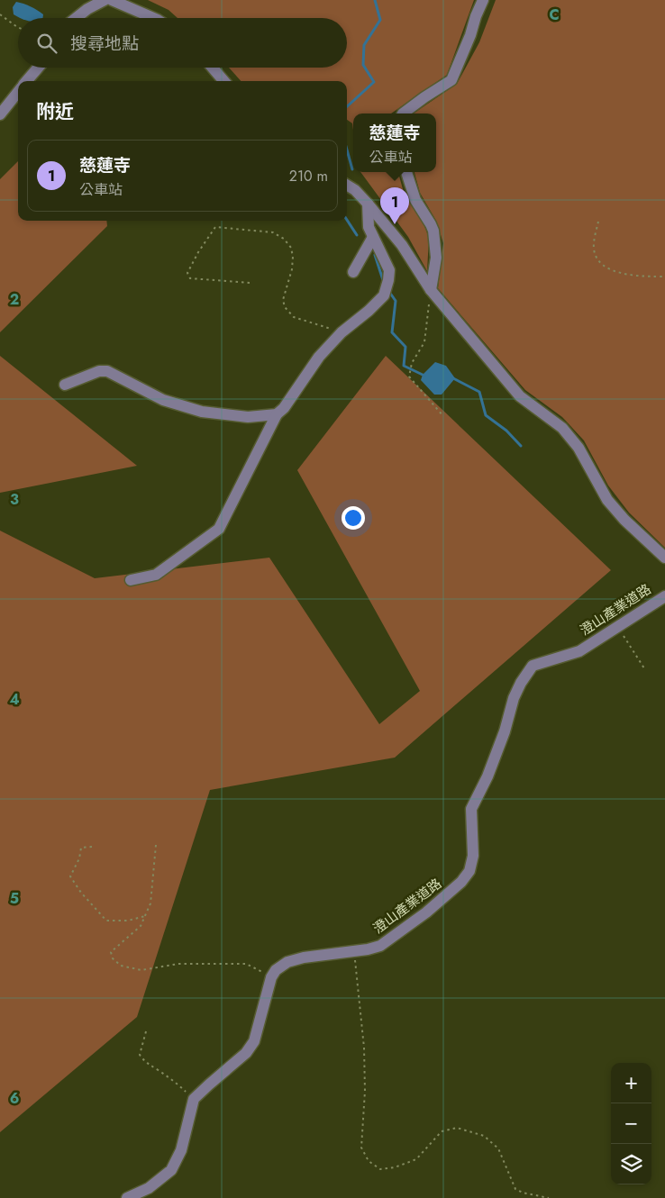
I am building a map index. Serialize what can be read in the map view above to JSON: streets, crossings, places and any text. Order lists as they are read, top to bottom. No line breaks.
{"streets":{"street":["澄山產業道路"]},"page":{"search":"搜尋地點","heading":"附近","popup":["慈蓮寺","公車站"],"list":[{"mark":"1","name":"慈蓮寺","note":"公車站","value":"210 m"}],"pins":"1","map_buttons":["+","−"]},"grid":{"columns":["C"],"rows":["2","3","4","5","6"]}}
